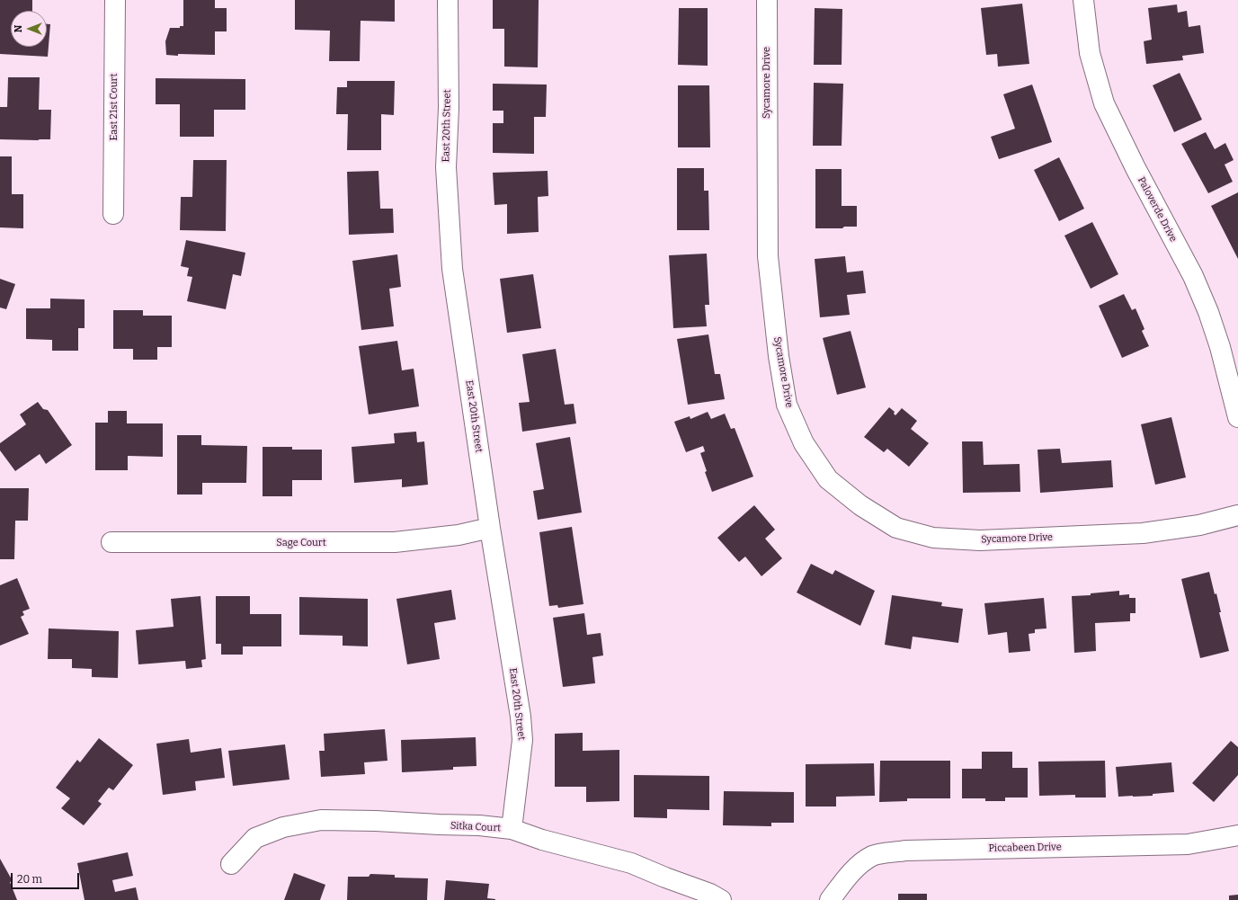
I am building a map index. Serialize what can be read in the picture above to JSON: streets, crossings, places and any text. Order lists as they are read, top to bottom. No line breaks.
{"streets":{"street":["Sycamore Drive","East 21st Court","East 20th Street","Paloverde Drive","Sage Court","Sitka Court","Piccabeen Drive"]},"crossings":[["East 20th Street","Sage Court"],["East 20th Street","Sitka Court"]],"scale_bar":"20 m","north":"left"}
